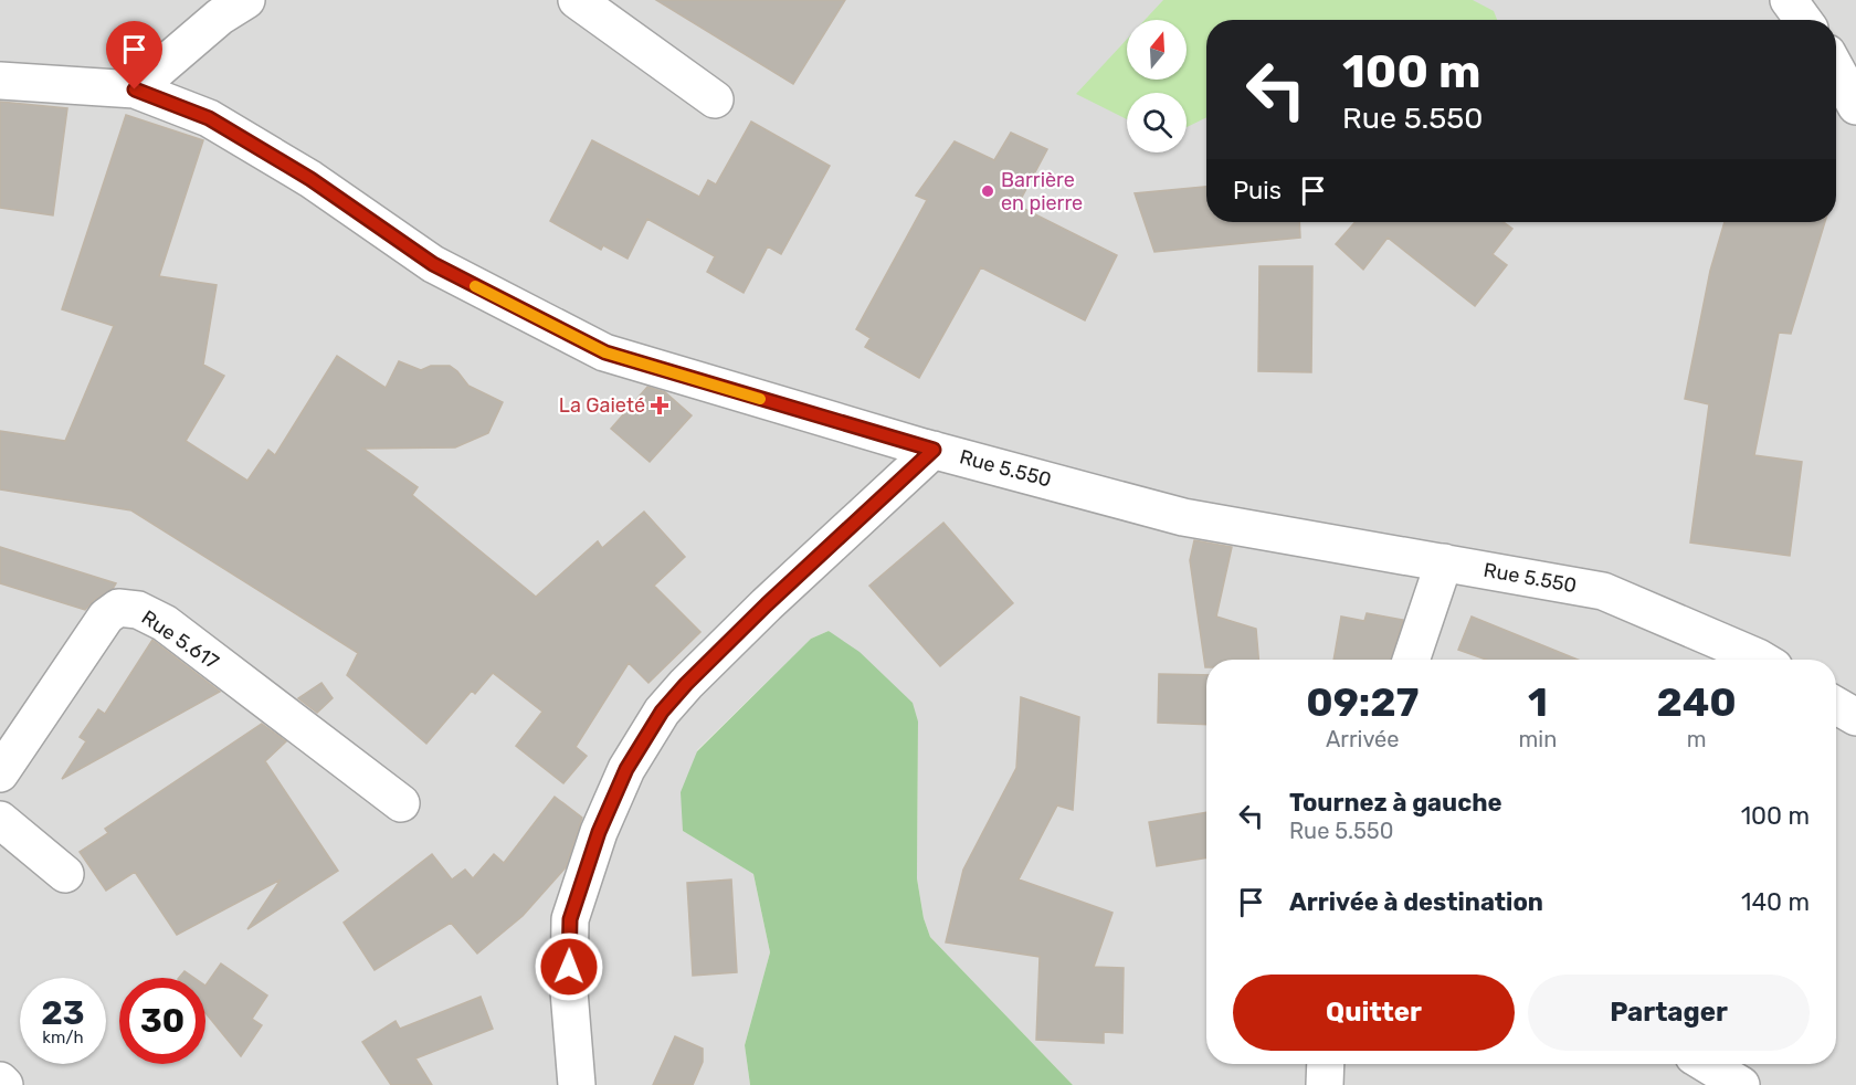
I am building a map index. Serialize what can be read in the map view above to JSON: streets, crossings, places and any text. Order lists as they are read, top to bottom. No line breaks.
{"streets":{"street":["Rue 5.550","Rue 5.617"]},"places":{"other":["Barrière en pierre"],"health":["La Gaieté"]},"north":"top","page":{"turn":["100 m","Rue 5.550"],"then":"Puis","eta":["09:27","Arrivée","1","min","240","m"],"list":[{"name":"Tournez à gauche","note":"Rue 5.550","value":"100 m"},{"name":"Arrivée à destination","value":"140 m"}],"buttons":["Quitter","Partager"],"speed":"23 km/h","limit":"30"}}
